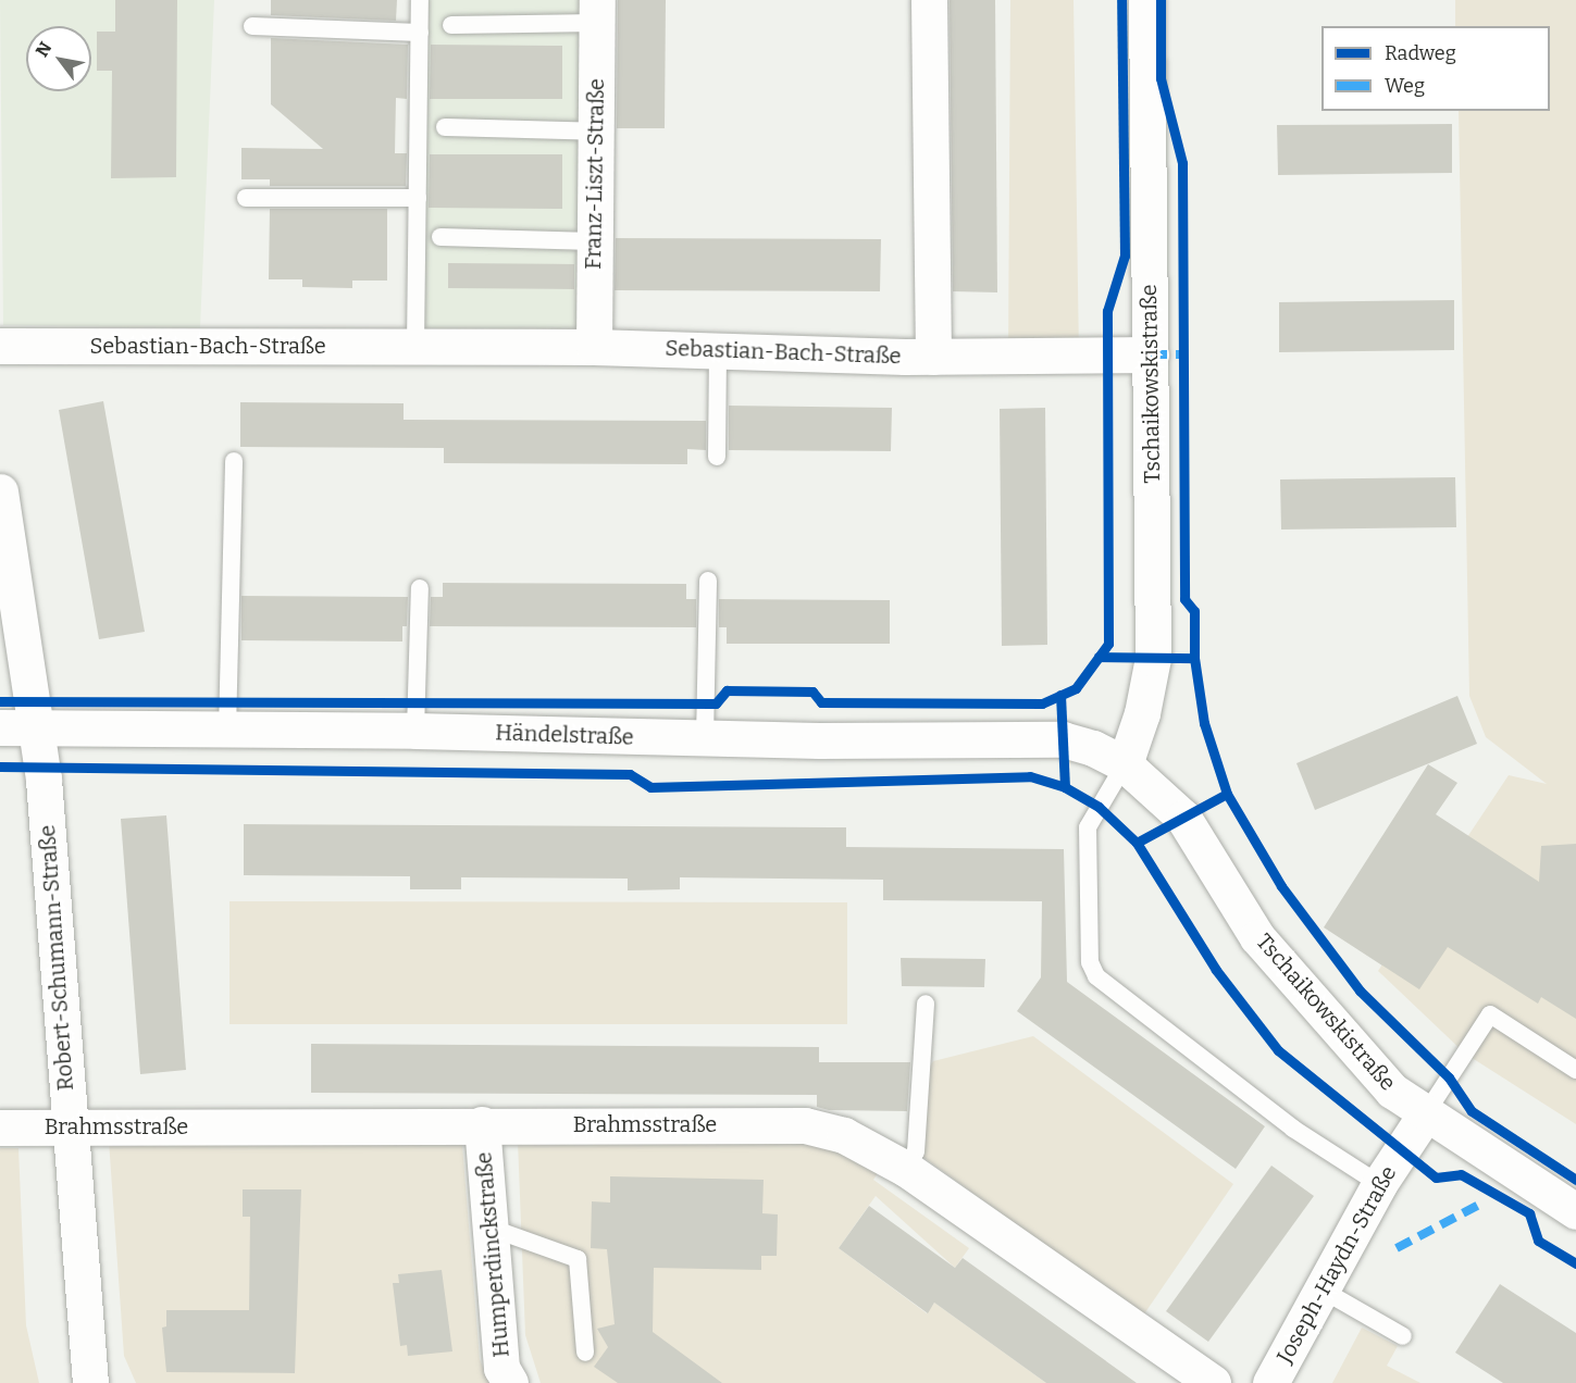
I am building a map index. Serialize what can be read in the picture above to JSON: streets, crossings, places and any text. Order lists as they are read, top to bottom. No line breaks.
{"streets":{"street":["Franz-Liszt-Straße","Sebastian-Bach-Straße","Tschaikowskistraße","Händelstraße","Robert-Schumann-Straße","Brahmsstraße","Humperdinckstraße","Joseph-Haydn-Straße"]},"crossings":[["Franz-Liszt-Straße","Sebastian-Bach-Straße"],["Sebastian-Bach-Straße","Tschaikowskistraße"],["Tschaikowskistraße","Händelstraße"],["Tschaikowskistraße","Joseph-Haydn-Straße"],["Händelstraße","Robert-Schumann-Straße"],["Robert-Schumann-Straße","Brahmsstraße"],["Brahmsstraße","Humperdinckstraße"]],"legend":["Radweg","Weg"],"north":"top left"}
